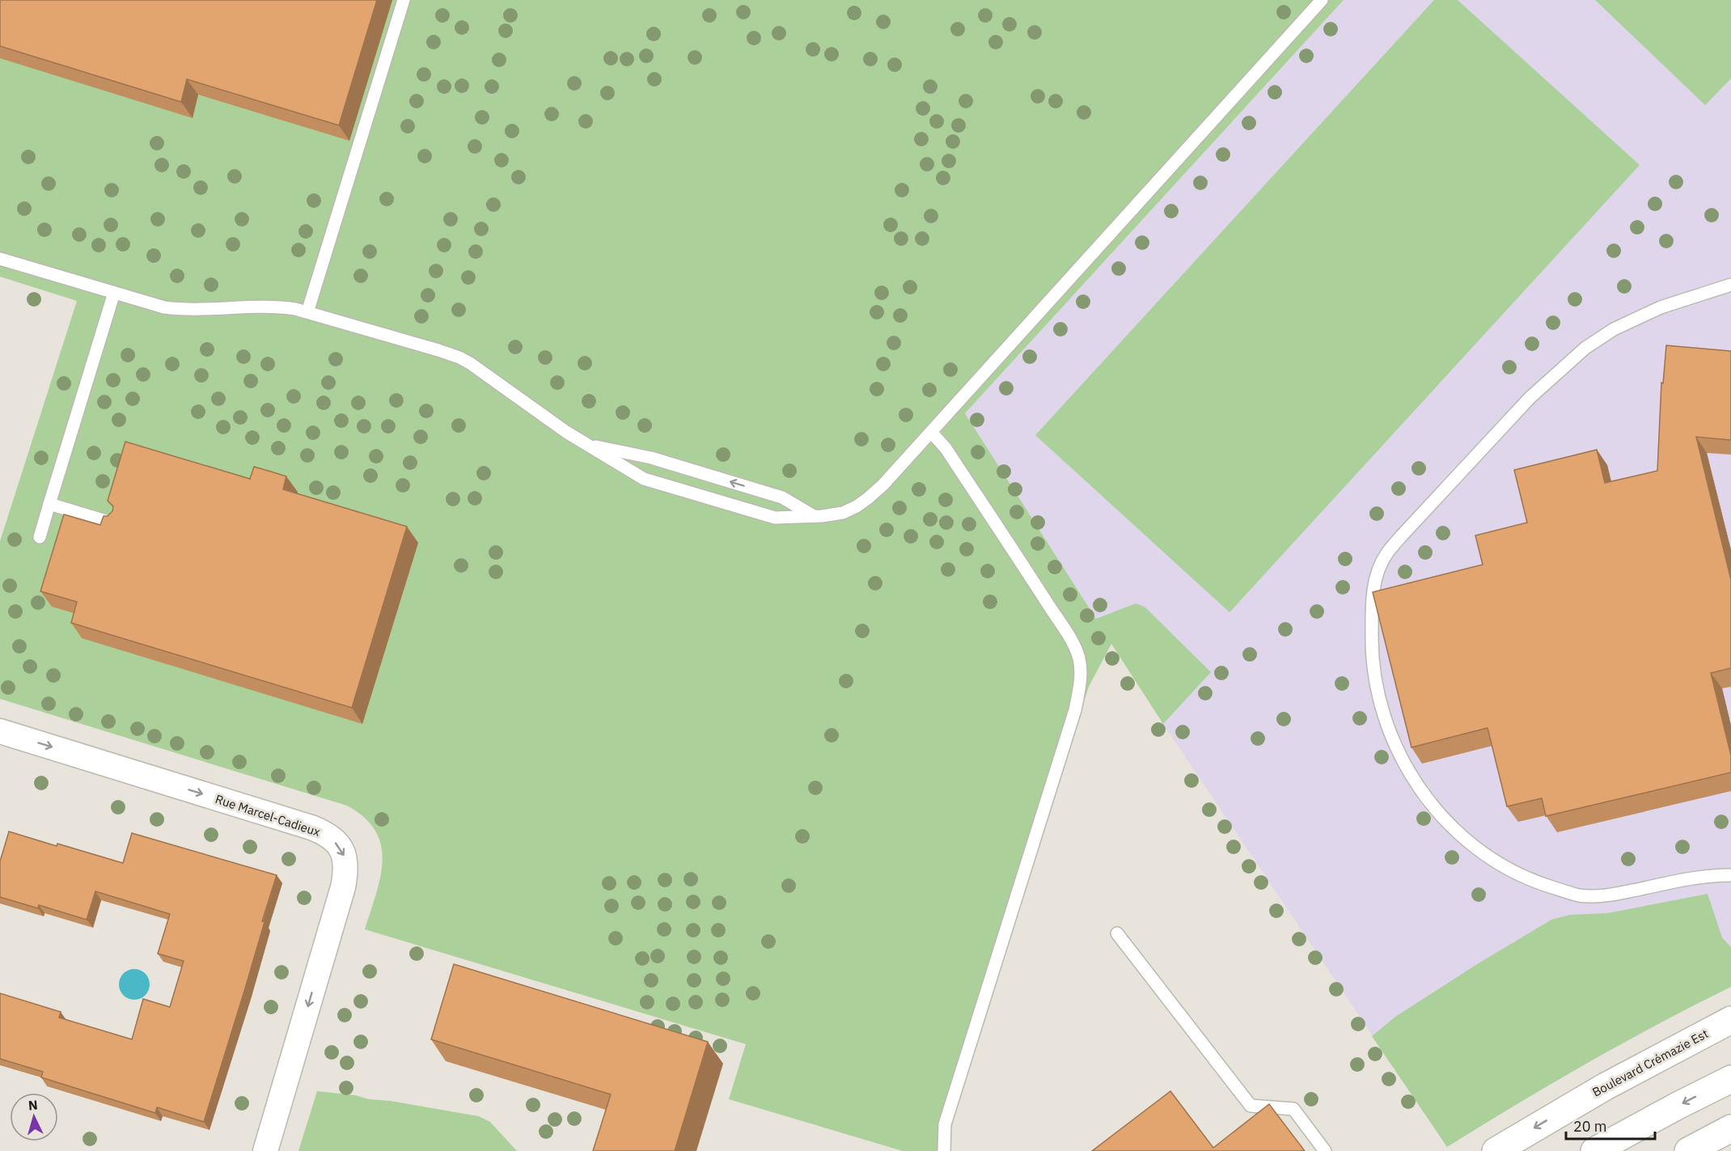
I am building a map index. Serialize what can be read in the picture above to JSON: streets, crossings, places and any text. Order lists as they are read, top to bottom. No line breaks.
{"streets":{"main road":["Boulevard Crémazie Est"],"street":["Rue Marcel-Cadieux"]},"scale_bar":"20 m","north":"top"}
